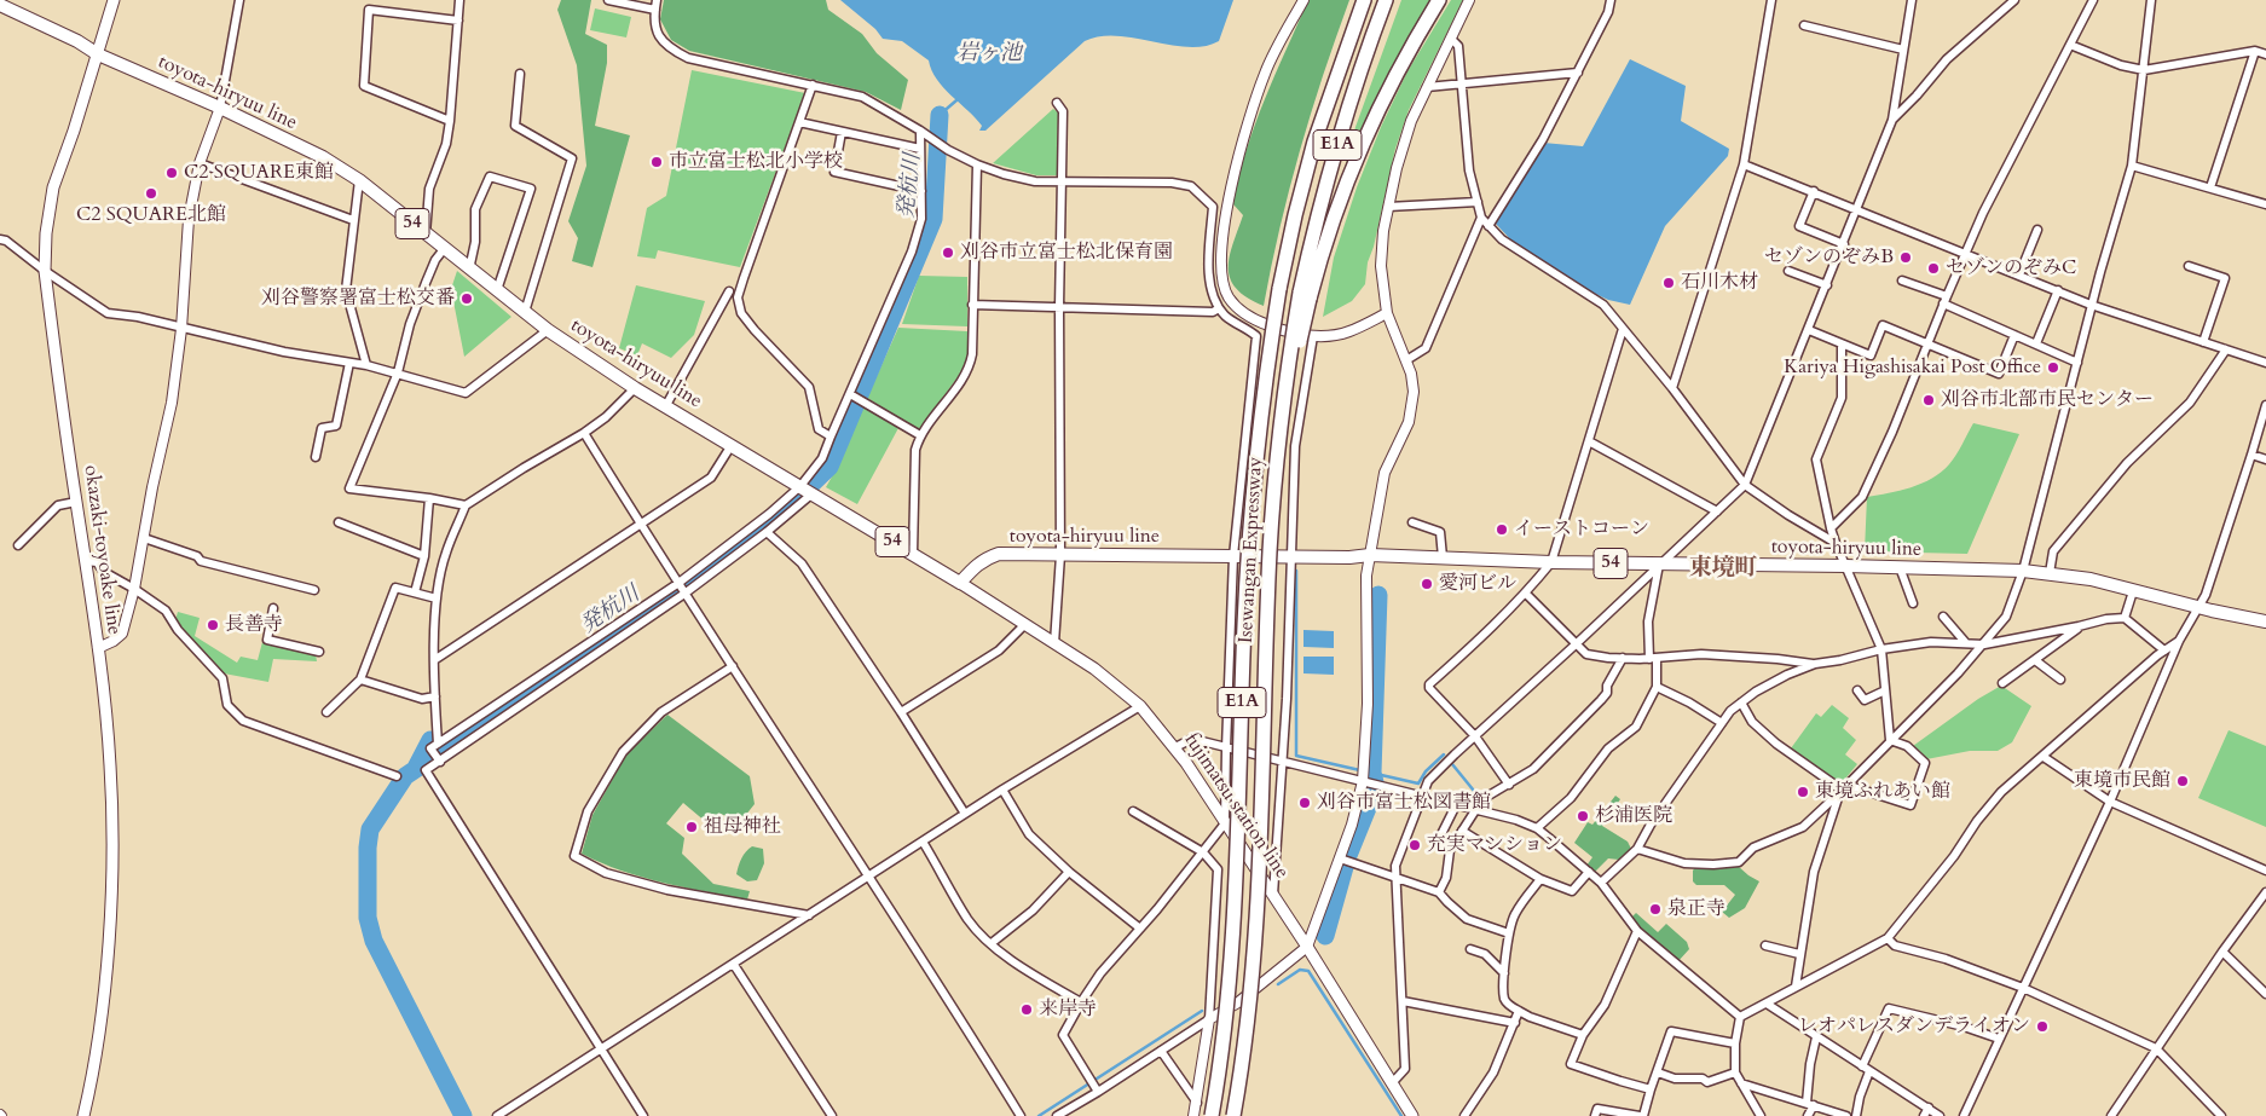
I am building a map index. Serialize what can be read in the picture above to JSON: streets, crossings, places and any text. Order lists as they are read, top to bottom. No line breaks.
{"streets":{"highway":["E1A","Isewangan Expressway"],"main road":["toyota-hiryuu line","54","okazaki-toyoake line","fujimatsu station line"]},"crossings":[["toyota-hiryuu line","okazaki-toyoake line"],["toyota-hiryuu line","fujimatsu station line"]],"districts":["東境町"],"water":["岩ヶ池","発杭川"],"places":["市立富士松北小学校","C2 SQUARE東館","C2 SQUARE北館","刈谷市立富士松北保育園","セゾンのぞみB","セゾンのぞみC","石川木材","刈谷警察署富士松交番","Kariya Higashisakai Post Office","刈谷市北部市民センター","イーストコーン","愛河ビル","長善寺","東境市民館","東境ふれあい館","刈谷市富士松図書館","杉浦医院","祖母神社","充実マンション","泉正寺","来岸寺","レオパレスダンデライオン"]}
